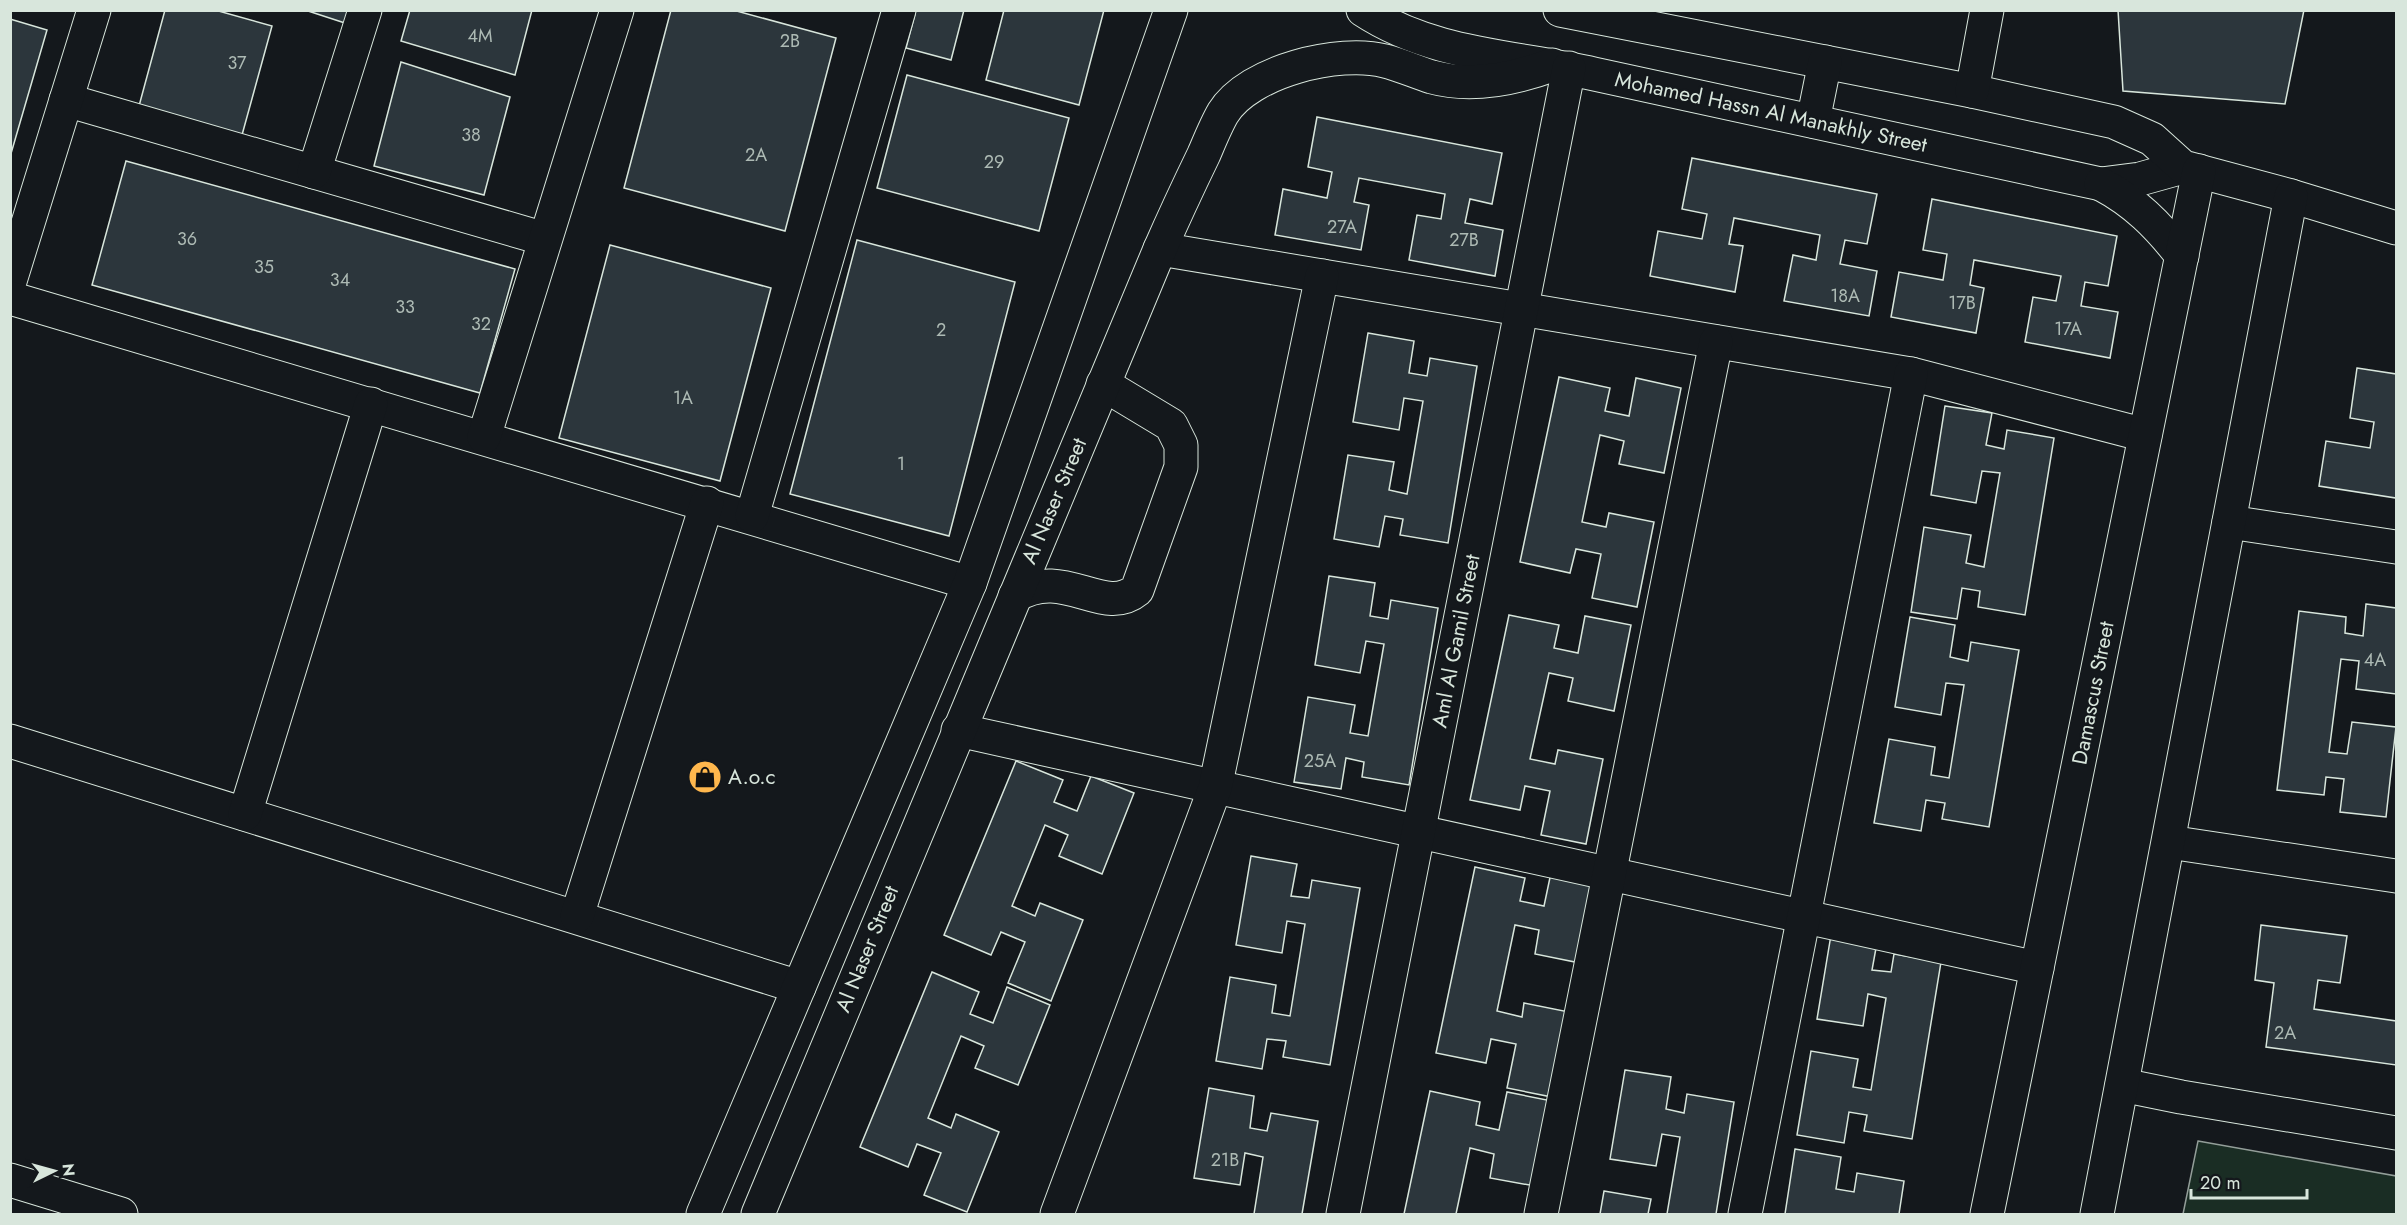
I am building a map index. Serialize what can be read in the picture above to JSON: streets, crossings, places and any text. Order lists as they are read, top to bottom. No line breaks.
{"streets":{"street":["Mohamed Hassn Al Manakhly Street","Al Naser Street","Aml Al Gamil Street","Damascus Street"]},"crossings":[["Mohamed Hassn Al Manakhly Street","Al Naser Street"],["Mohamed Hassn Al Manakhly Street","Aml Al Gamil Street"],["Mohamed Hassn Al Manakhly Street","Damascus Street"],["Al Naser Street","Aml Al Gamil Street"]],"places":{"shop":["A.o.c"]},"house_numbers":["4M","2B","37","38","2A","29","27A","36","27B","35","34","18A","17B","33","32","17A","2","1A","1","4A","25A","2A","21B"],"scale_bar":"20 m","north":"right"}
